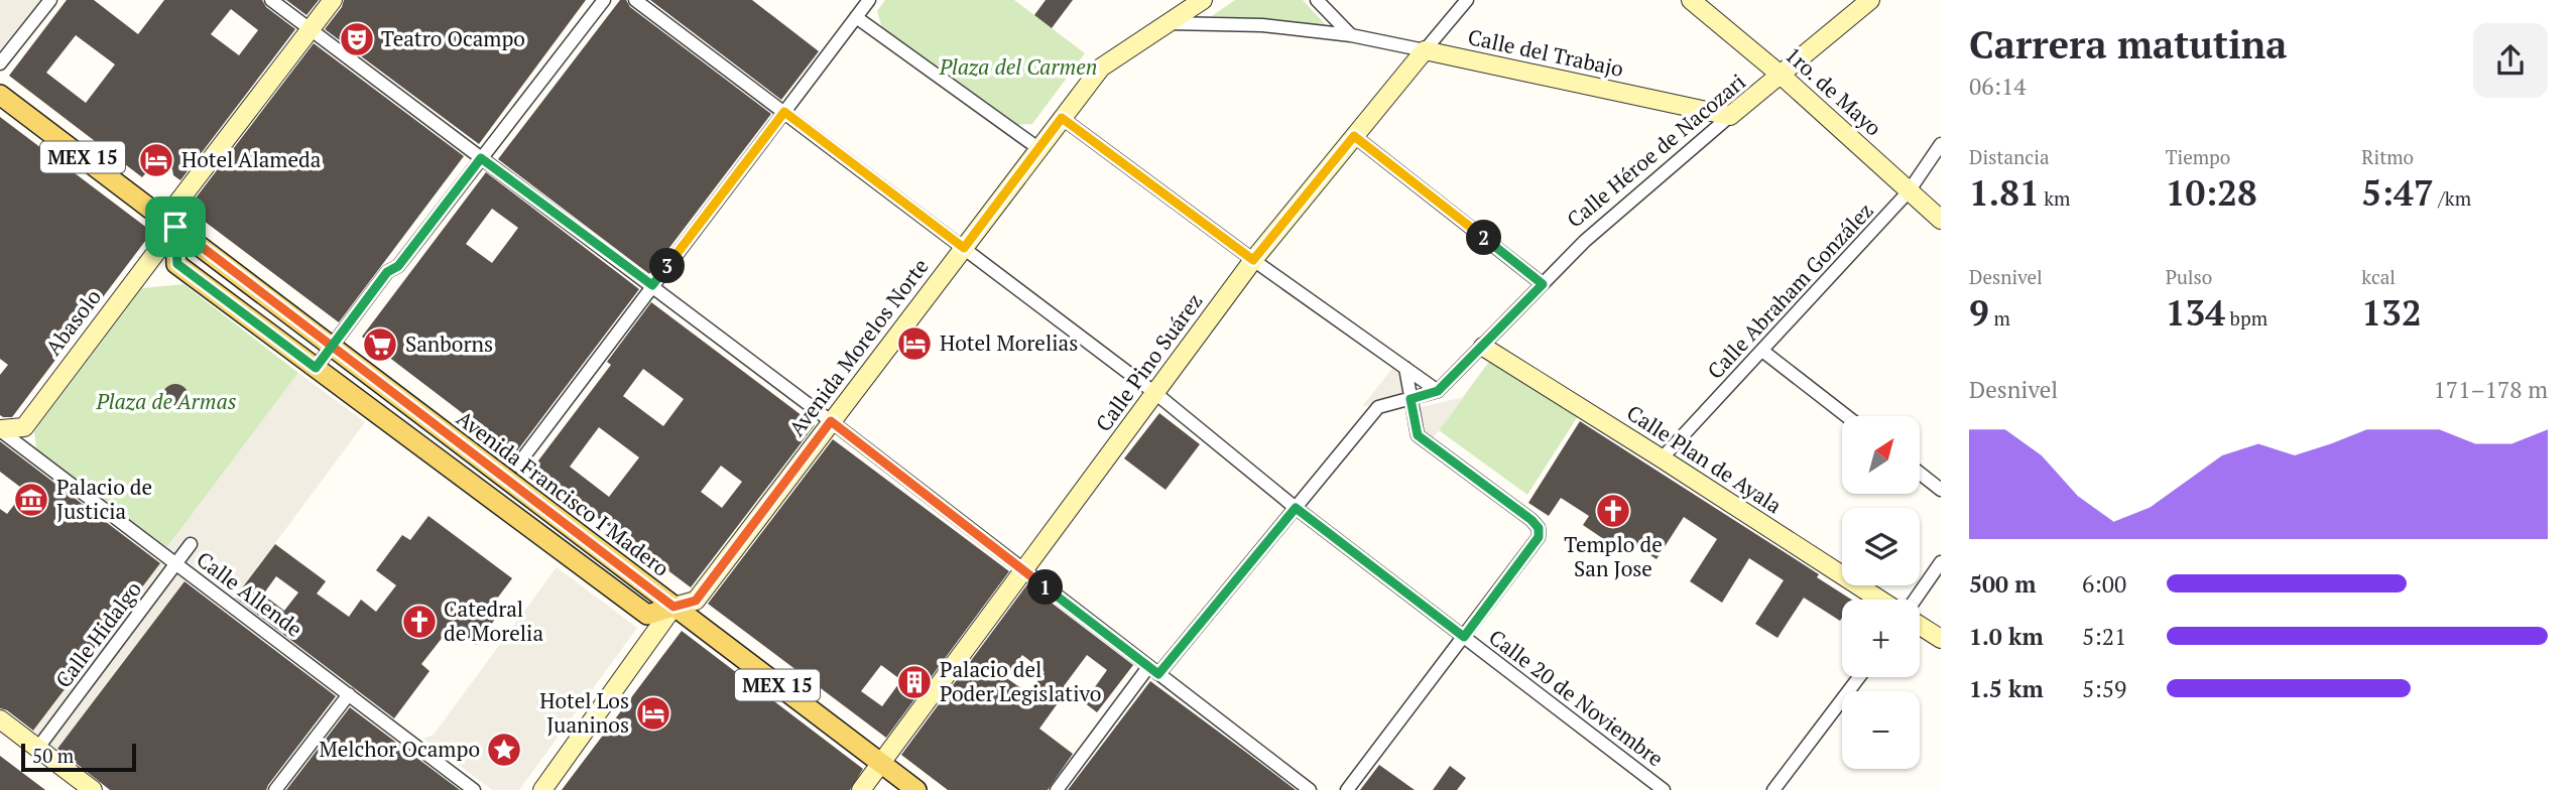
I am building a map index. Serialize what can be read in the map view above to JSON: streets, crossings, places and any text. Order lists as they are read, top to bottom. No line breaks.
{"streets":{"main road":["MEX 15","Avenida Francisco I Madero"],"street":["Calle del Trabajo","1ro. de Mayo","Calle Héroe de Nacozari","Calle Abraham González","Abasolo","Avenida Morelos Norte","Calle Pino Suárez","Calle Plan de Ayala","Calle Allende","Calle Hidalgo","Calle 20 de Noviembre"]},"crossings":[["Calle del Trabajo","Calle Héroe de Nacozari"],["Calle del Trabajo","Avenida Morelos Norte"],["Calle del Trabajo","Calle Pino Suárez"],["1ro. de Mayo","Calle Héroe de Nacozari"],["1ro. de Mayo","Calle Abraham González"],["Calle Héroe de Nacozari","Calle Plan de Ayala"],["MEX 15","Abasolo"],["MEX 15","Avenida Morelos Norte"],["MEX 15","Calle Pino Suárez"],["MEX 15","Avenida Francisco I Madero"],["Calle Abraham González","Calle Plan de Ayala"],["Abasolo","Avenida Francisco I Madero"],["Abasolo","Calle Allende"],["Avenida Morelos Norte","Avenida Francisco I Madero"],["Avenida Morelos Norte","Calle 20 de Noviembre"],["Calle Pino Suárez","Calle 20 de Noviembre"],["Calle Allende","Calle Hidalgo"]],"parks":["Plaza del Carmen","Plaza de Armas"],"places":{"theatre":["Teatro Ocampo"],"hotel":["Hotel Alameda","Hotel Morelias","Hotel Los Juaninos"],"supermarket":["Sanborns"],"museum":["Palacio de Justicia"],"church":["Templo de San Jose","Catedral de Morelia"],"building":["Palacio del Poder Legislativo"],"place":["Melchor Ocampo"]},"scale_bar":"50 m","north":"top right","page":{"heading":["Carrera matutina","06:14"],"stats":[["Distancia","1.81 km"],["Tiempo","10:28"],["Ritmo","5:47 /km"],["Desnivel","9 m"],["Pulso","134 bpm"],["kcal","132"]],"pins":["2","3","1"],"chart":["Desnivel","171–178 m"],"map_buttons":["+","−"],"list":[{"name":"500 m","note":"6:00"},{"name":"1.0 km","note":"5:21"},{"name":"1.5 km","note":"5:59"}],"scale":"50 m"}}
